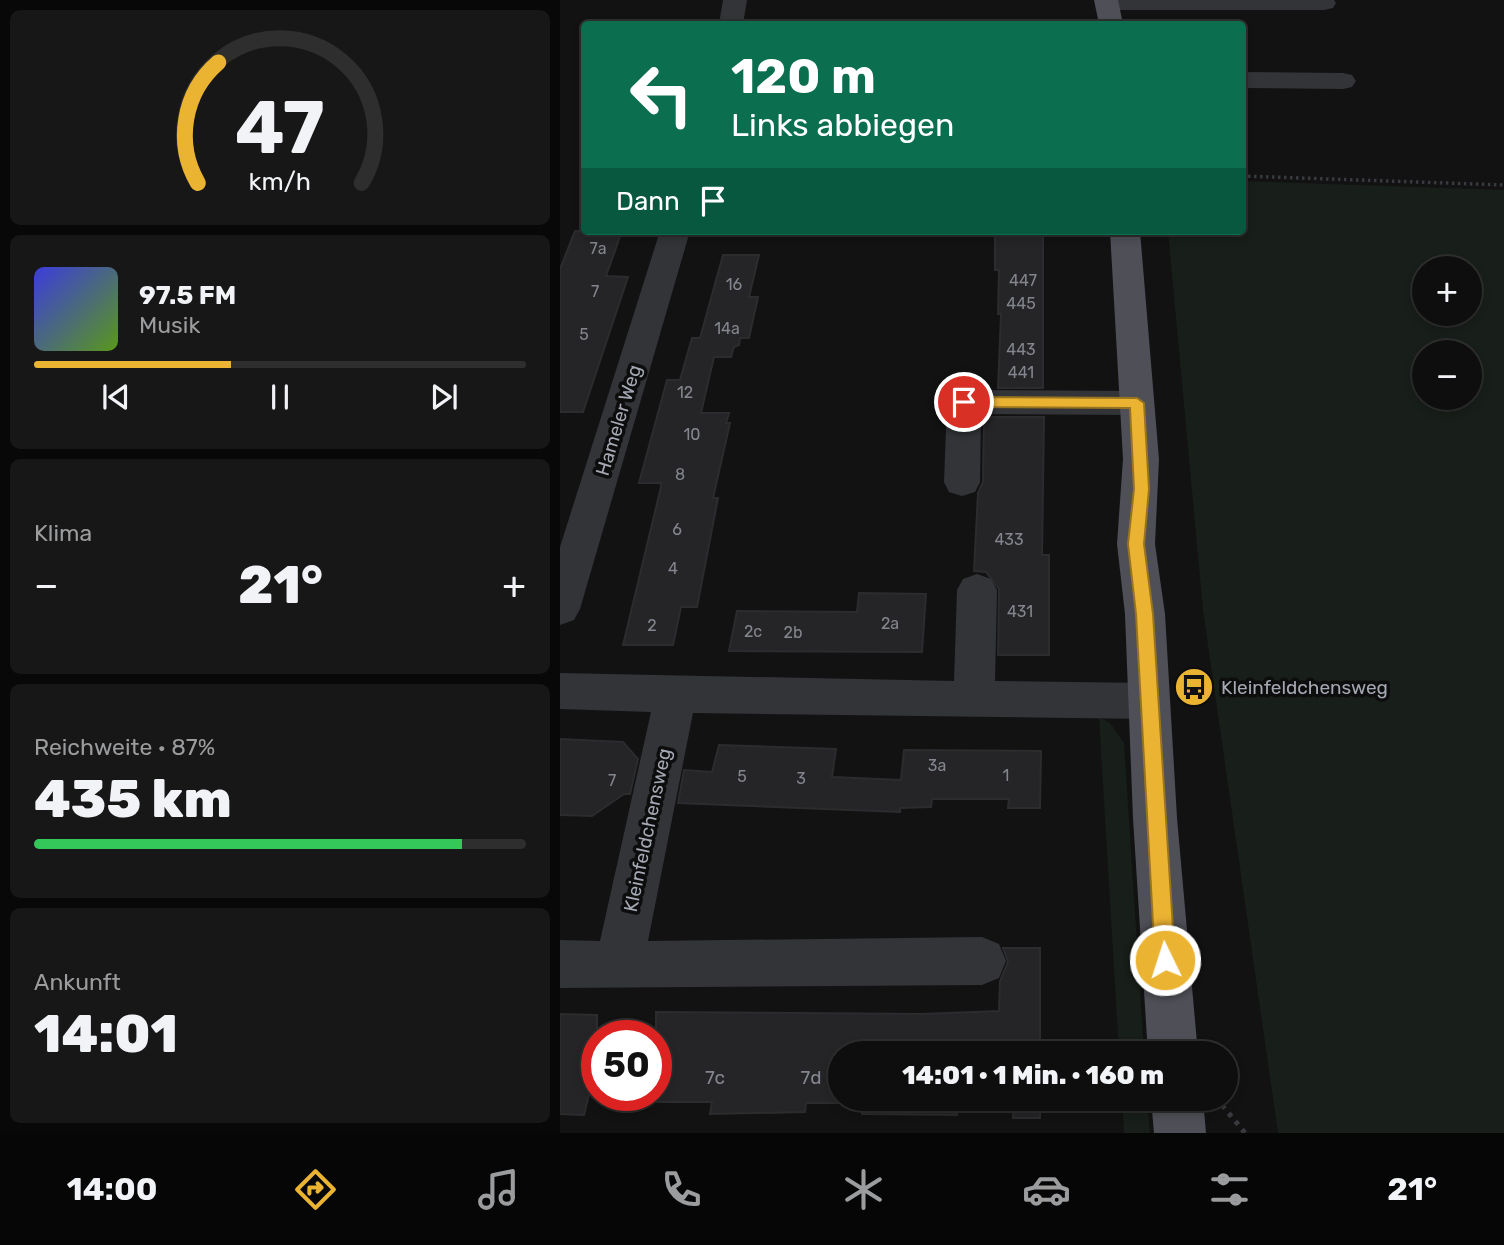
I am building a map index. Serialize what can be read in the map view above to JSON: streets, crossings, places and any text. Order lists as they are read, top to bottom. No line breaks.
{"streets":{"street":["Hameler Weg","Kleinfeldchensweg"]},"places":{"bus stop":["Kleinfeldchensweg"]},"house_numbers":["7a","447","16","7","445","14a","5","443","441","12","10","8","6","433","4","431","2a","2","2c","2b","3a","1","5","3","7","7c","7d"],"page":{"turn":["120 m","Links abbiegen"],"then":"Dann","map_buttons":["+","−"],"song":["97.5 FM","Musik"],"tile":["Klima",["Reichweite · 87%","435 km"],["Ankunft","14:01"]],"heat":["−","21°","+"],"limit":"50","trip":"14:01 · 1 Min. · 160 m","tabs":["14:00","21°"],"gauge":["47","km/h"]}}
